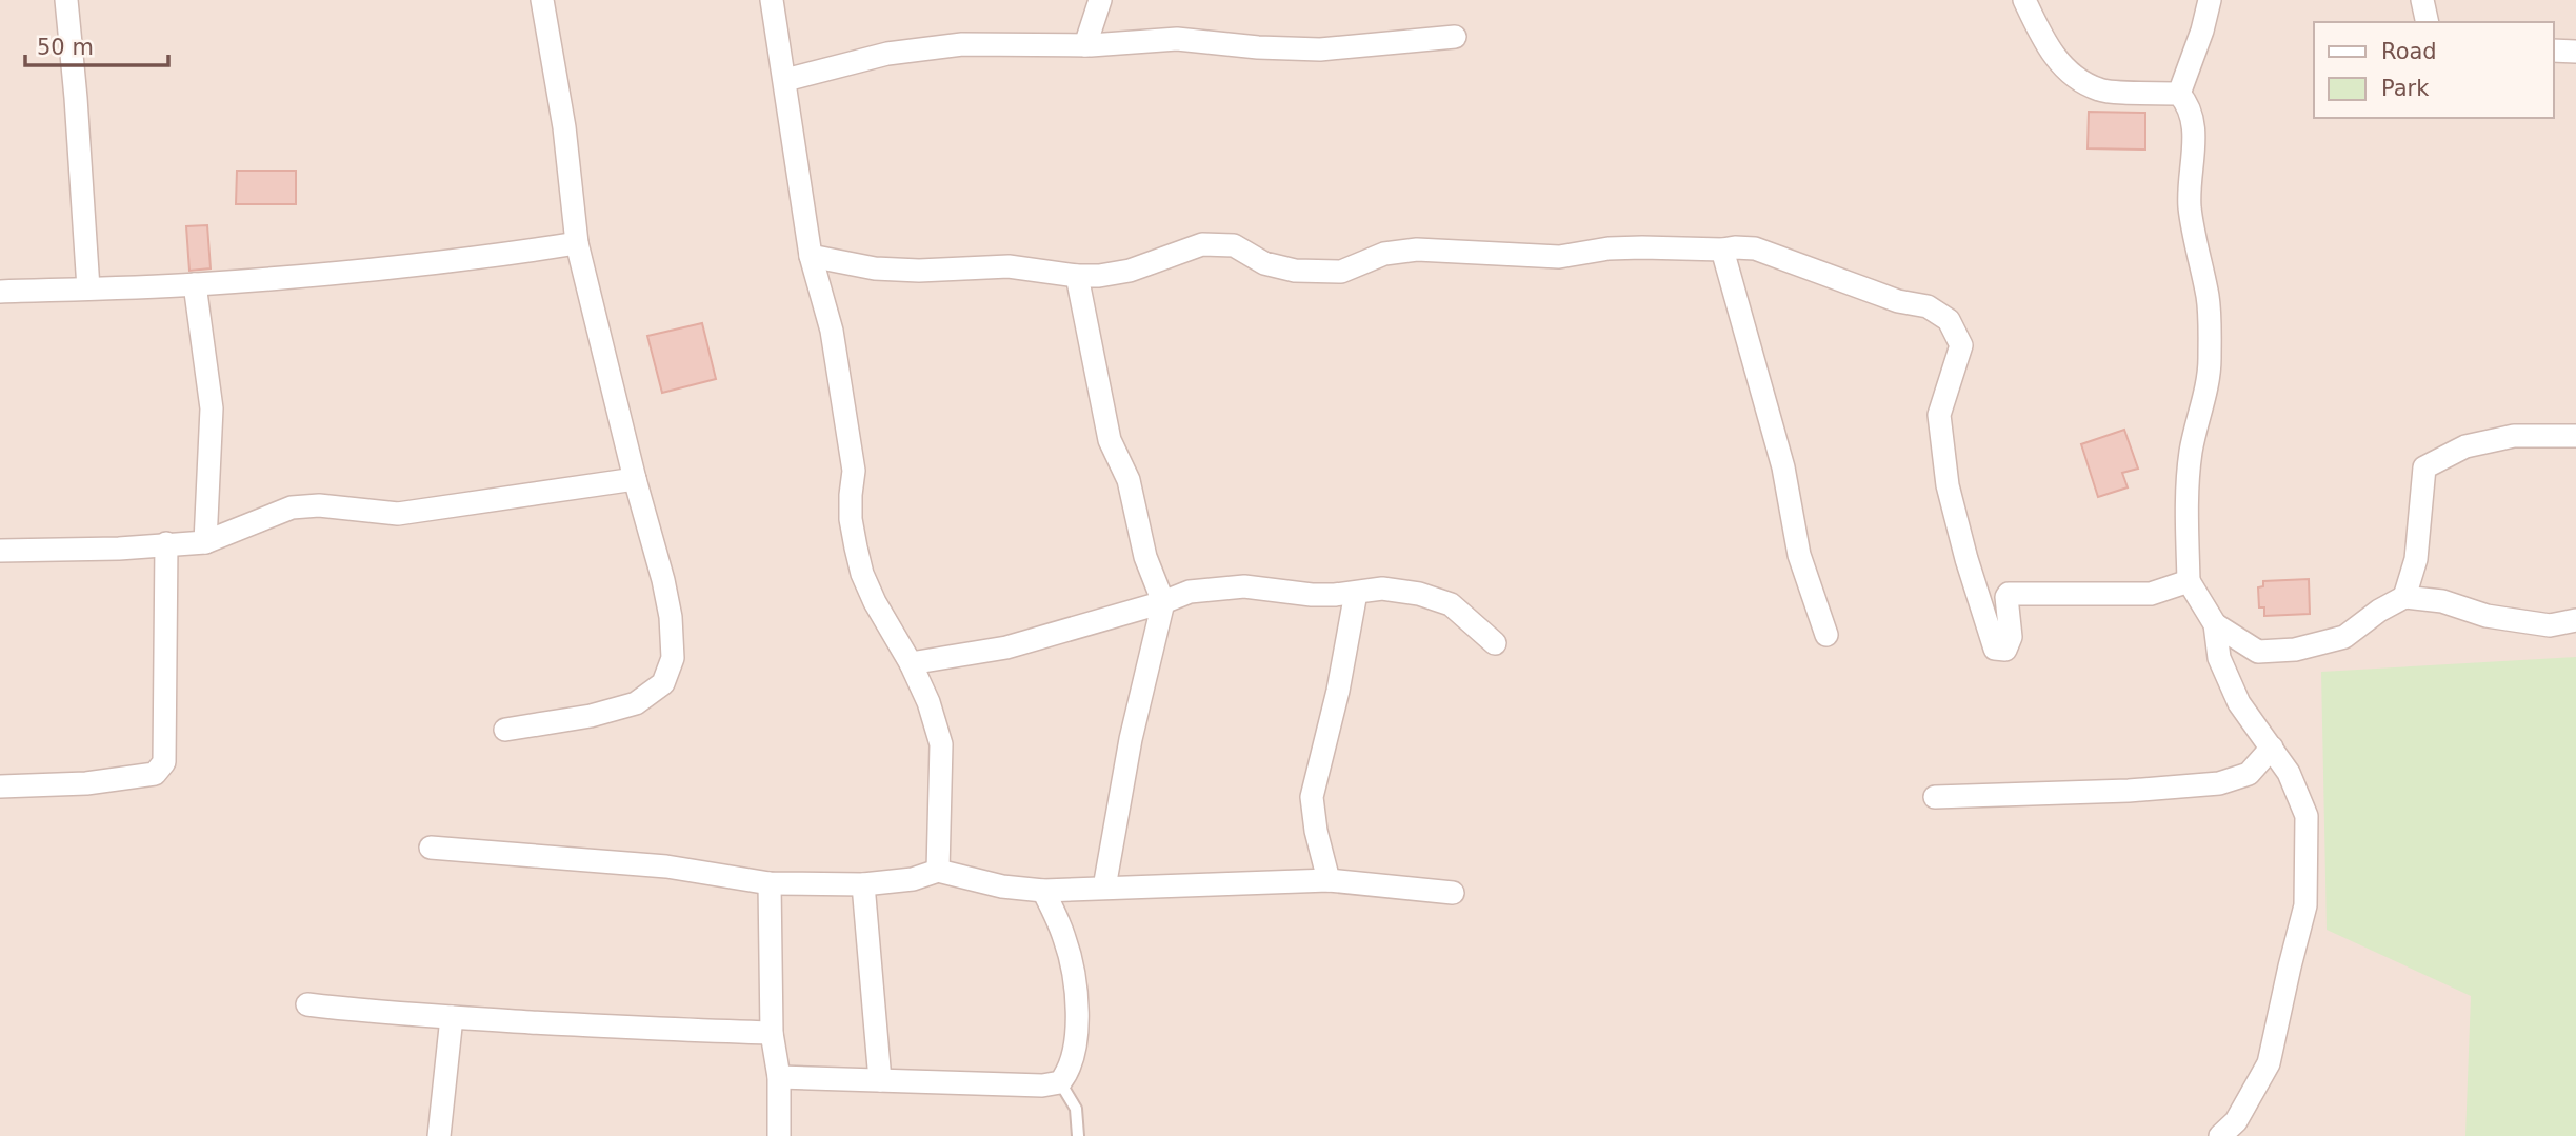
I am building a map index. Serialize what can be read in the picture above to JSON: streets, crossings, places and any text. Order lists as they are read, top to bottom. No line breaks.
{"legend":["Road","Park"],"scale_bar":"50 m"}
